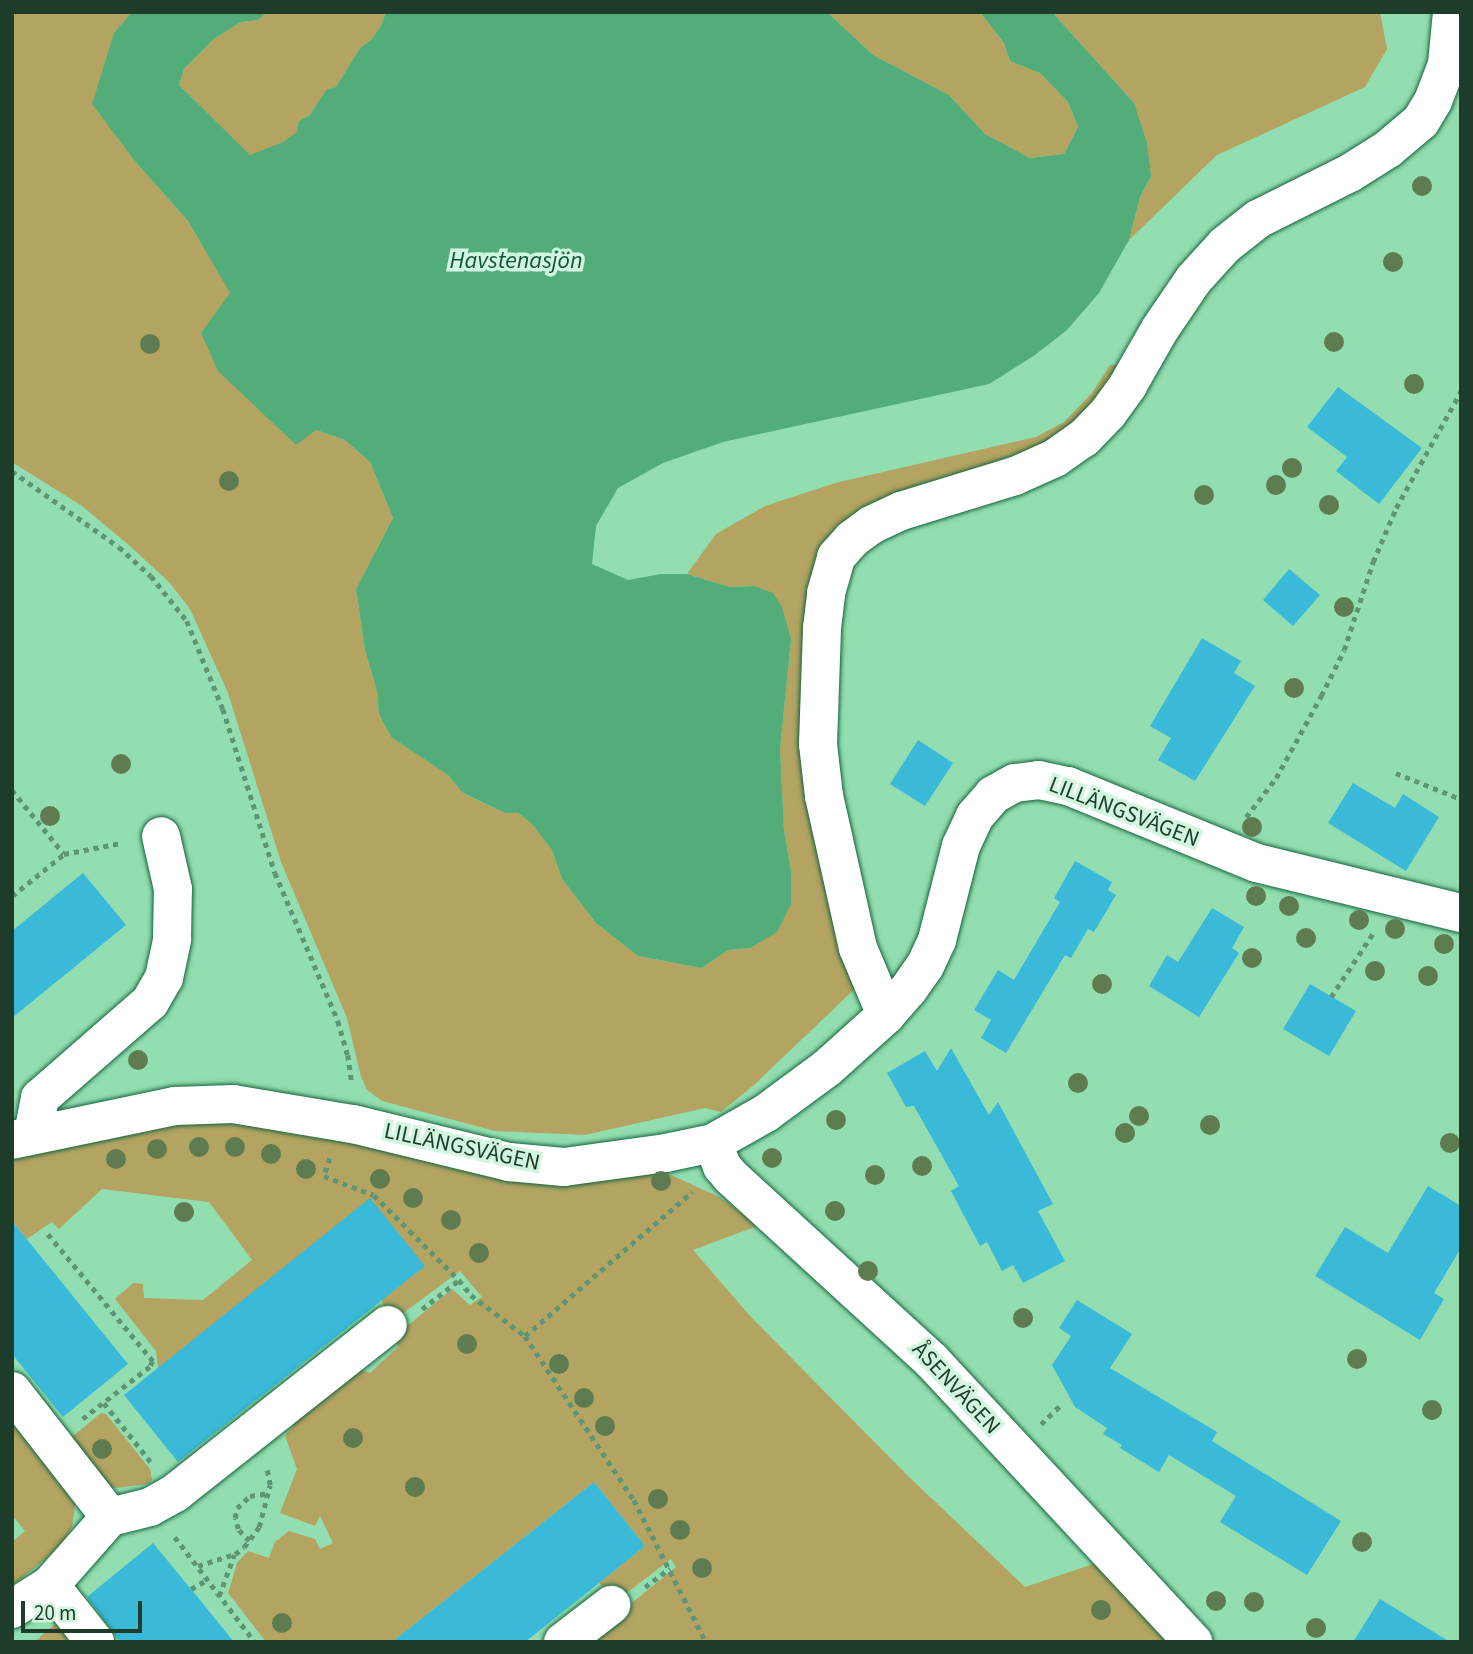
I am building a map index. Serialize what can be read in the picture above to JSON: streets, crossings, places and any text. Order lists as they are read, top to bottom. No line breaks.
{"streets":{"street":["LILLÄNGSVÄGEN","ÅSENVÄGEN"]},"crossings":[["LILLÄNGSVÄGEN","ÅSENVÄGEN"]],"water":["Havstenasjön"],"scale_bar":"20 m"}
